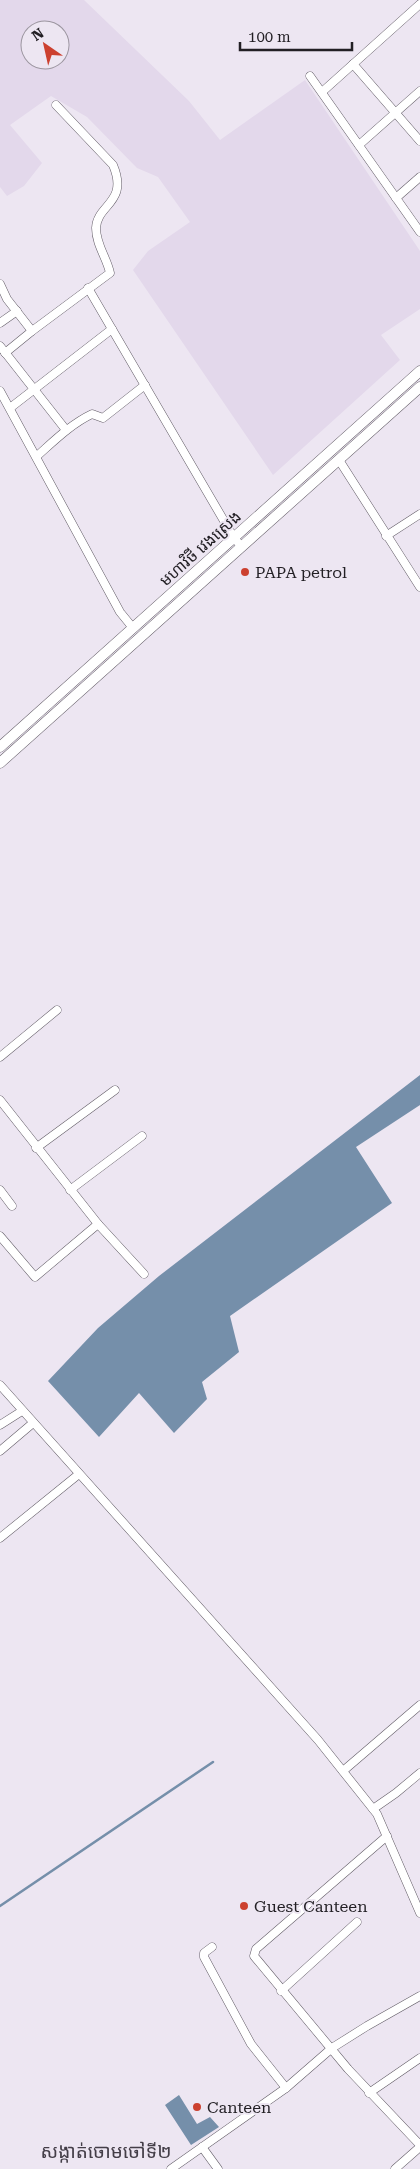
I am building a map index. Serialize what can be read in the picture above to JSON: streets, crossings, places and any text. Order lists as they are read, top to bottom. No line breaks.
{"streets":{"main road":["មហាវិថី វេងស្រេង"]},"districts":["សង្កាត់ចោមចៅទី២"],"places":["PAPA petrol","Guest Canteen","Canteen"],"scale_bar":"100 m","north":"top left"}
